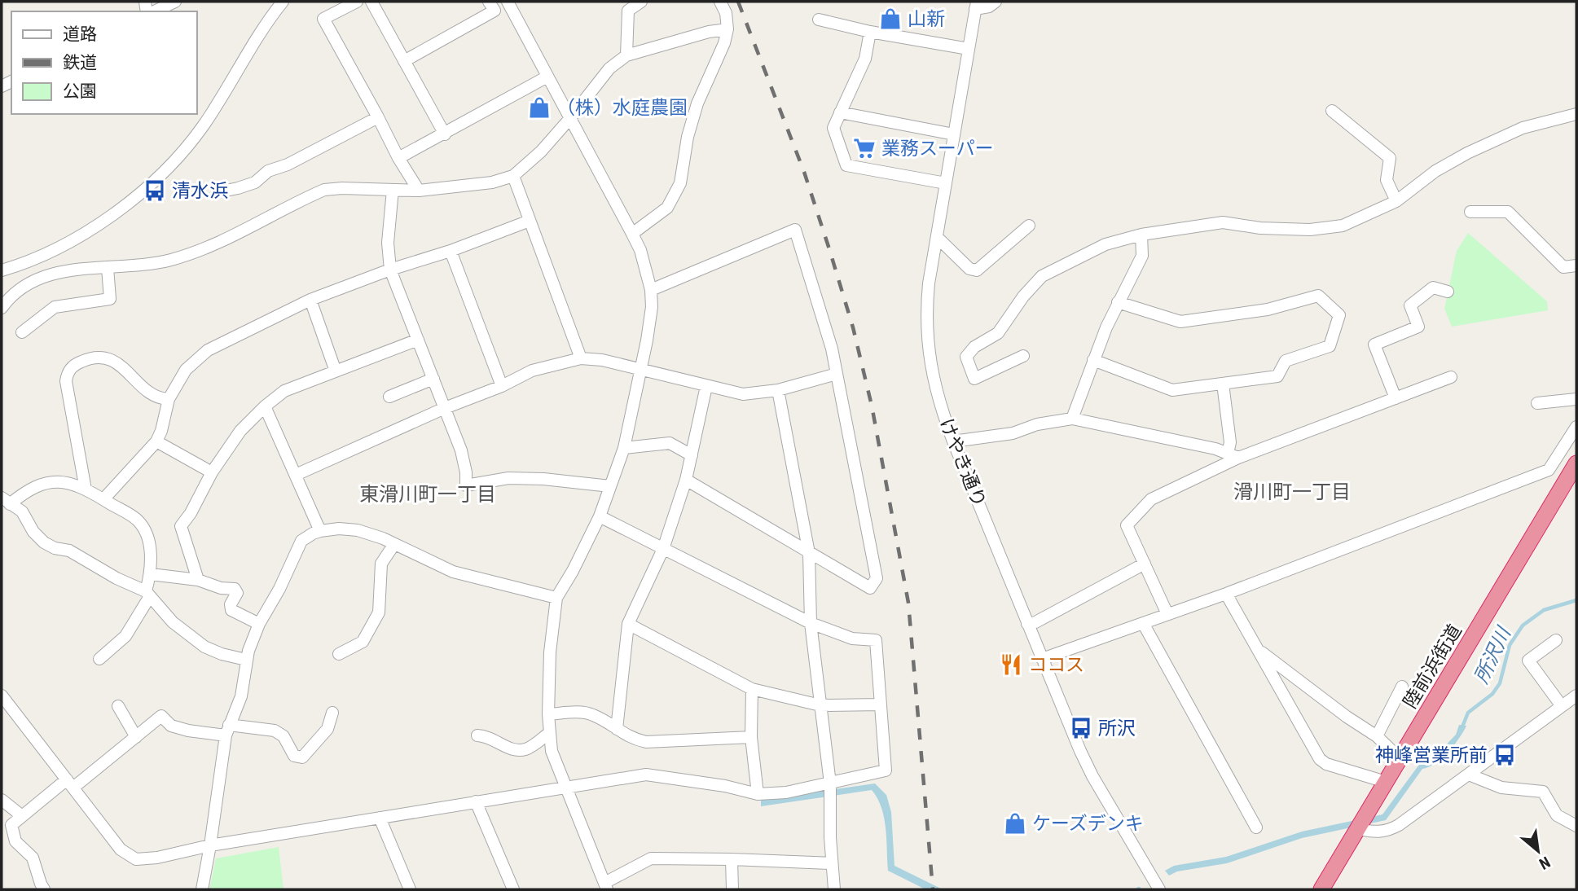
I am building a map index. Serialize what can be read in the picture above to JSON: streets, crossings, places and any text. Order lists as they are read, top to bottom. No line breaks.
{"streets":{"highway":["陸前浜街道"],"street":["けやき通り"]},"districts":["滑川町一丁目","東滑川町一丁目"],"water":["所沢川"],"places":{"shop":["山新","（株）水庭農園","ケーズデンキ"],"supermarket":["業務スーパー"],"bus stop":["清水浜","所沢","神峰営業所前"],"restaurant":["ココス"]},"legend":["道路","鉄道","公園"],"north":"bottom right"}
